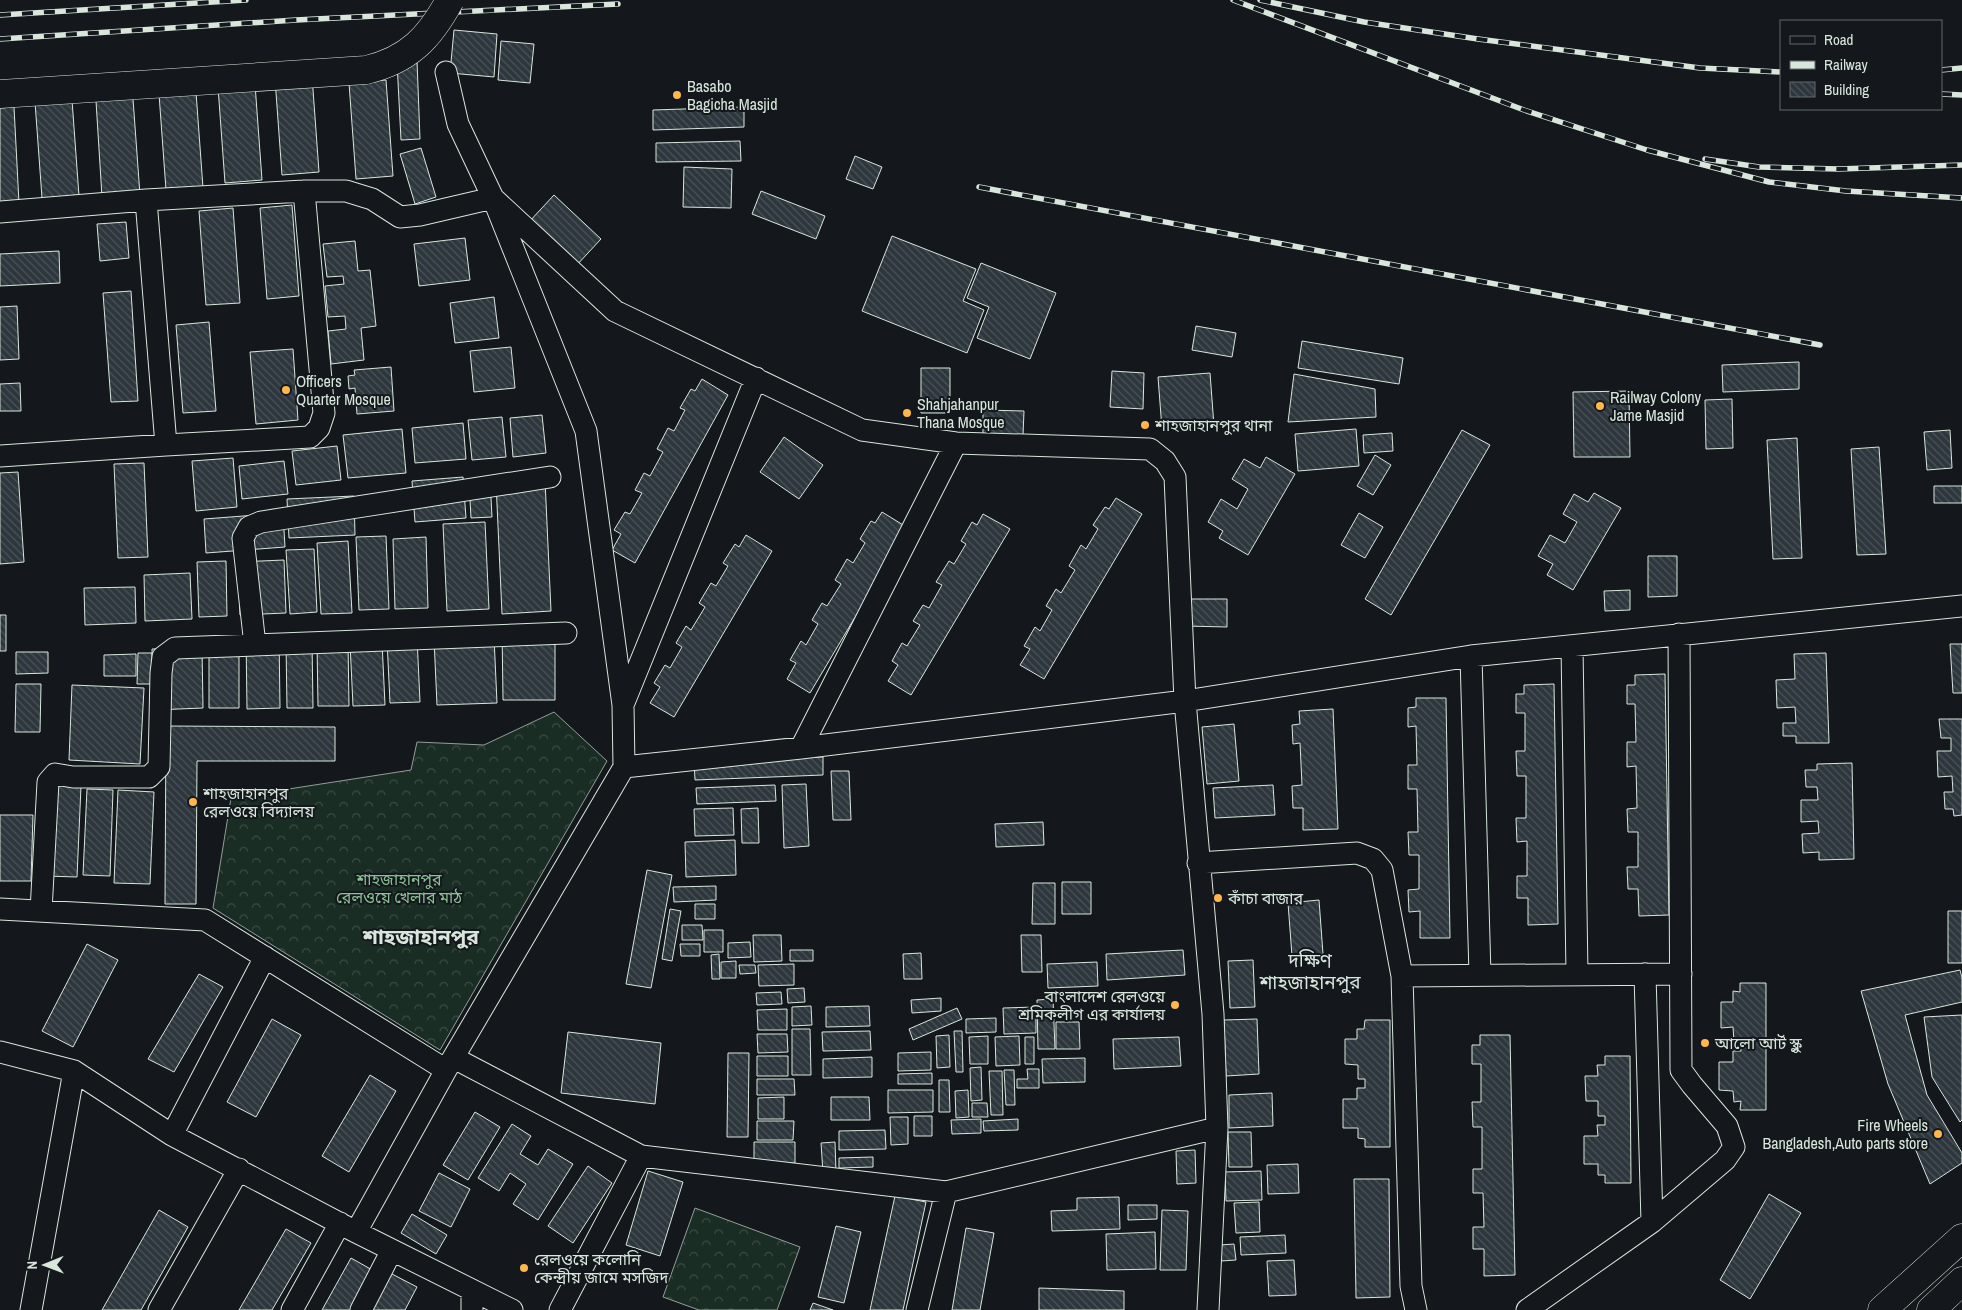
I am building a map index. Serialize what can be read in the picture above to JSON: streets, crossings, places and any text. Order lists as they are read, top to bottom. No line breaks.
{"districts":["শাহজাহানপুর","দক্ষিণ শাহজাহানপুর"],"parks":["শাহজাহানপুর রেলওয়ে খেলার মাঠ"],"places":["Basabo Bagicha Masjid","Officers Quarter Mosque","Railway Colony Jame Masjid","Shahjahanpur Thana Mosque","শাহজাহানপুর থানা","শাহজাহানপুর রেলওয়ে বিদ্যালয়","কাঁচা বাজার","বাংলাদেশ রেলওয়ে শ্রমিকলীগ এর কার্যালয়","আলো আর্ট স্কুল","Fire Wheels Bangladesh,Auto parts store","রেলওয়ে কলোনি কেন্দ্রীয় জামে মসজিদ"],"legend":["Road","Railway","Building"],"north":"left"}
